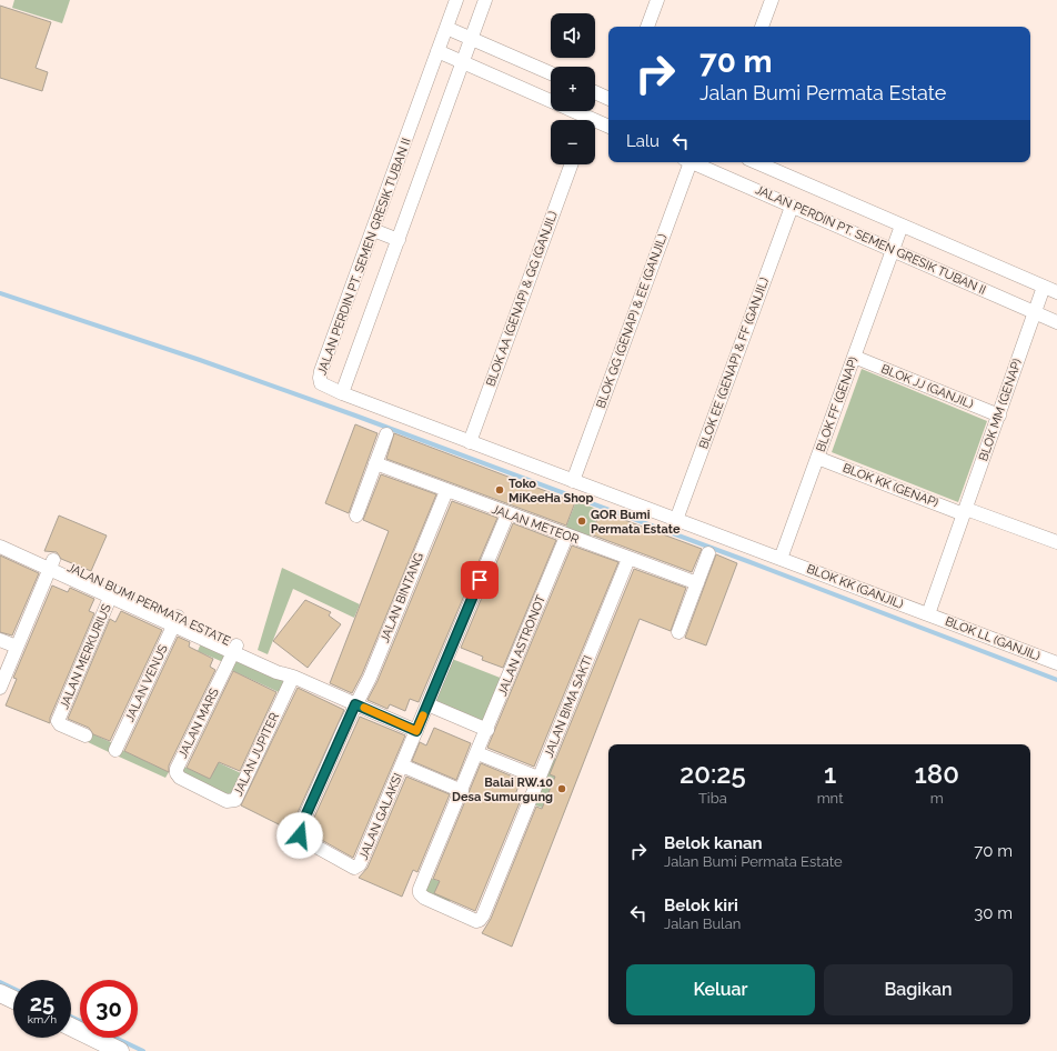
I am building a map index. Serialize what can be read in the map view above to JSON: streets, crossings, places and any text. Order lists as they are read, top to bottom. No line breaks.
{"streets":{"street":["JALAN PERDIN PT. SEMEN GRESIK TUBAN II","BLOK AA (GENAP) & GG (GANJIL)","BLOK GG (GENAP) & EE (GANJIL)","BLOK EE (GENAP) & FF (GANJIL)","BLOK JJ (GANJIL)","BLOK FF (GENAP)","BLOK MM (GENAP)","BLOK KK (GENAP)","JALAN METEOR","BLOK KK (GANJIL)","JALAN BINTANG","JALAN BUMI PERMATA ESTATE","BLOK LL (GANJIL)","JALAN ASTRONOT","JALAN MERKURIUS","JALAN VENUS","JALAN BIMA SAKTI","JALAN MARS","JALAN JUPITER","JALAN GALAKSI"]},"crossings":[["JALAN PERDIN PT. SEMEN GRESIK TUBAN II","BLOK EE (GENAP) & FF (GANJIL)"],["JALAN PERDIN PT. SEMEN GRESIK TUBAN II","BLOK FF (GENAP)"],["JALAN PERDIN PT. SEMEN GRESIK TUBAN II","BLOK MM (GENAP)"],["JALAN PERDIN PT. SEMEN GRESIK TUBAN II","BLOK KK (GANJIL)"],["BLOK AA (GENAP) & GG (GANJIL)","BLOK KK (GANJIL)"],["BLOK GG (GENAP) & EE (GANJIL)","BLOK KK (GANJIL)"],["BLOK EE (GENAP) & FF (GANJIL)","BLOK KK (GANJIL)"],["BLOK JJ (GANJIL)","BLOK FF (GENAP)"],["BLOK JJ (GANJIL)","BLOK MM (GENAP)"],["BLOK FF (GENAP)","BLOK KK (GENAP)"],["BLOK FF (GENAP)","BLOK KK (GANJIL)"],["BLOK MM (GENAP)","BLOK KK (GENAP)"],["BLOK MM (GENAP)","BLOK KK (GANJIL)"],["BLOK MM (GENAP)","BLOK LL (GANJIL)"],["JALAN METEOR","JALAN BINTANG"],["JALAN METEOR","JALAN ASTRONOT"],["JALAN METEOR","JALAN BIMA SAKTI"],["JALAN METEOR","JALAN GALAKSI"],["BLOK KK (GANJIL)","BLOK LL (GANJIL)"],["JALAN BINTANG","JALAN BUMI PERMATA ESTATE"],["JALAN BINTANG","JALAN GALAKSI"],["JALAN BUMI PERMATA ESTATE","JALAN MERKURIUS"],["JALAN BUMI PERMATA ESTATE","JALAN VENUS"],["JALAN BUMI PERMATA ESTATE","JALAN MARS"],["JALAN BUMI PERMATA ESTATE","JALAN JUPITER"],["JALAN BUMI PERMATA ESTATE","JALAN GALAKSI"],["JALAN ASTRONOT","JALAN BIMA SAKTI"],["JALAN MARS","JALAN JUPITER"]],"places":["Toko MiKeeHa Shop","GOR Bumi Permata Estate","Balai RW.10 Desa Sumurgung"],"page":{"map_buttons":["+","−"],"turn":["70 m","Jalan Bumi Permata Estate"],"then":"Lalu","eta":["20:25","Tiba","1","mnt","180","m"],"list":[{"name":"Belok kanan","note":"Jalan Bumi Permata Estate","value":"70 m"},{"name":"Belok kiri","note":"Jalan Bulan","value":"30 m"}],"buttons":["Keluar","Bagikan"],"speed":"25 km/h","limit":"30"}}
